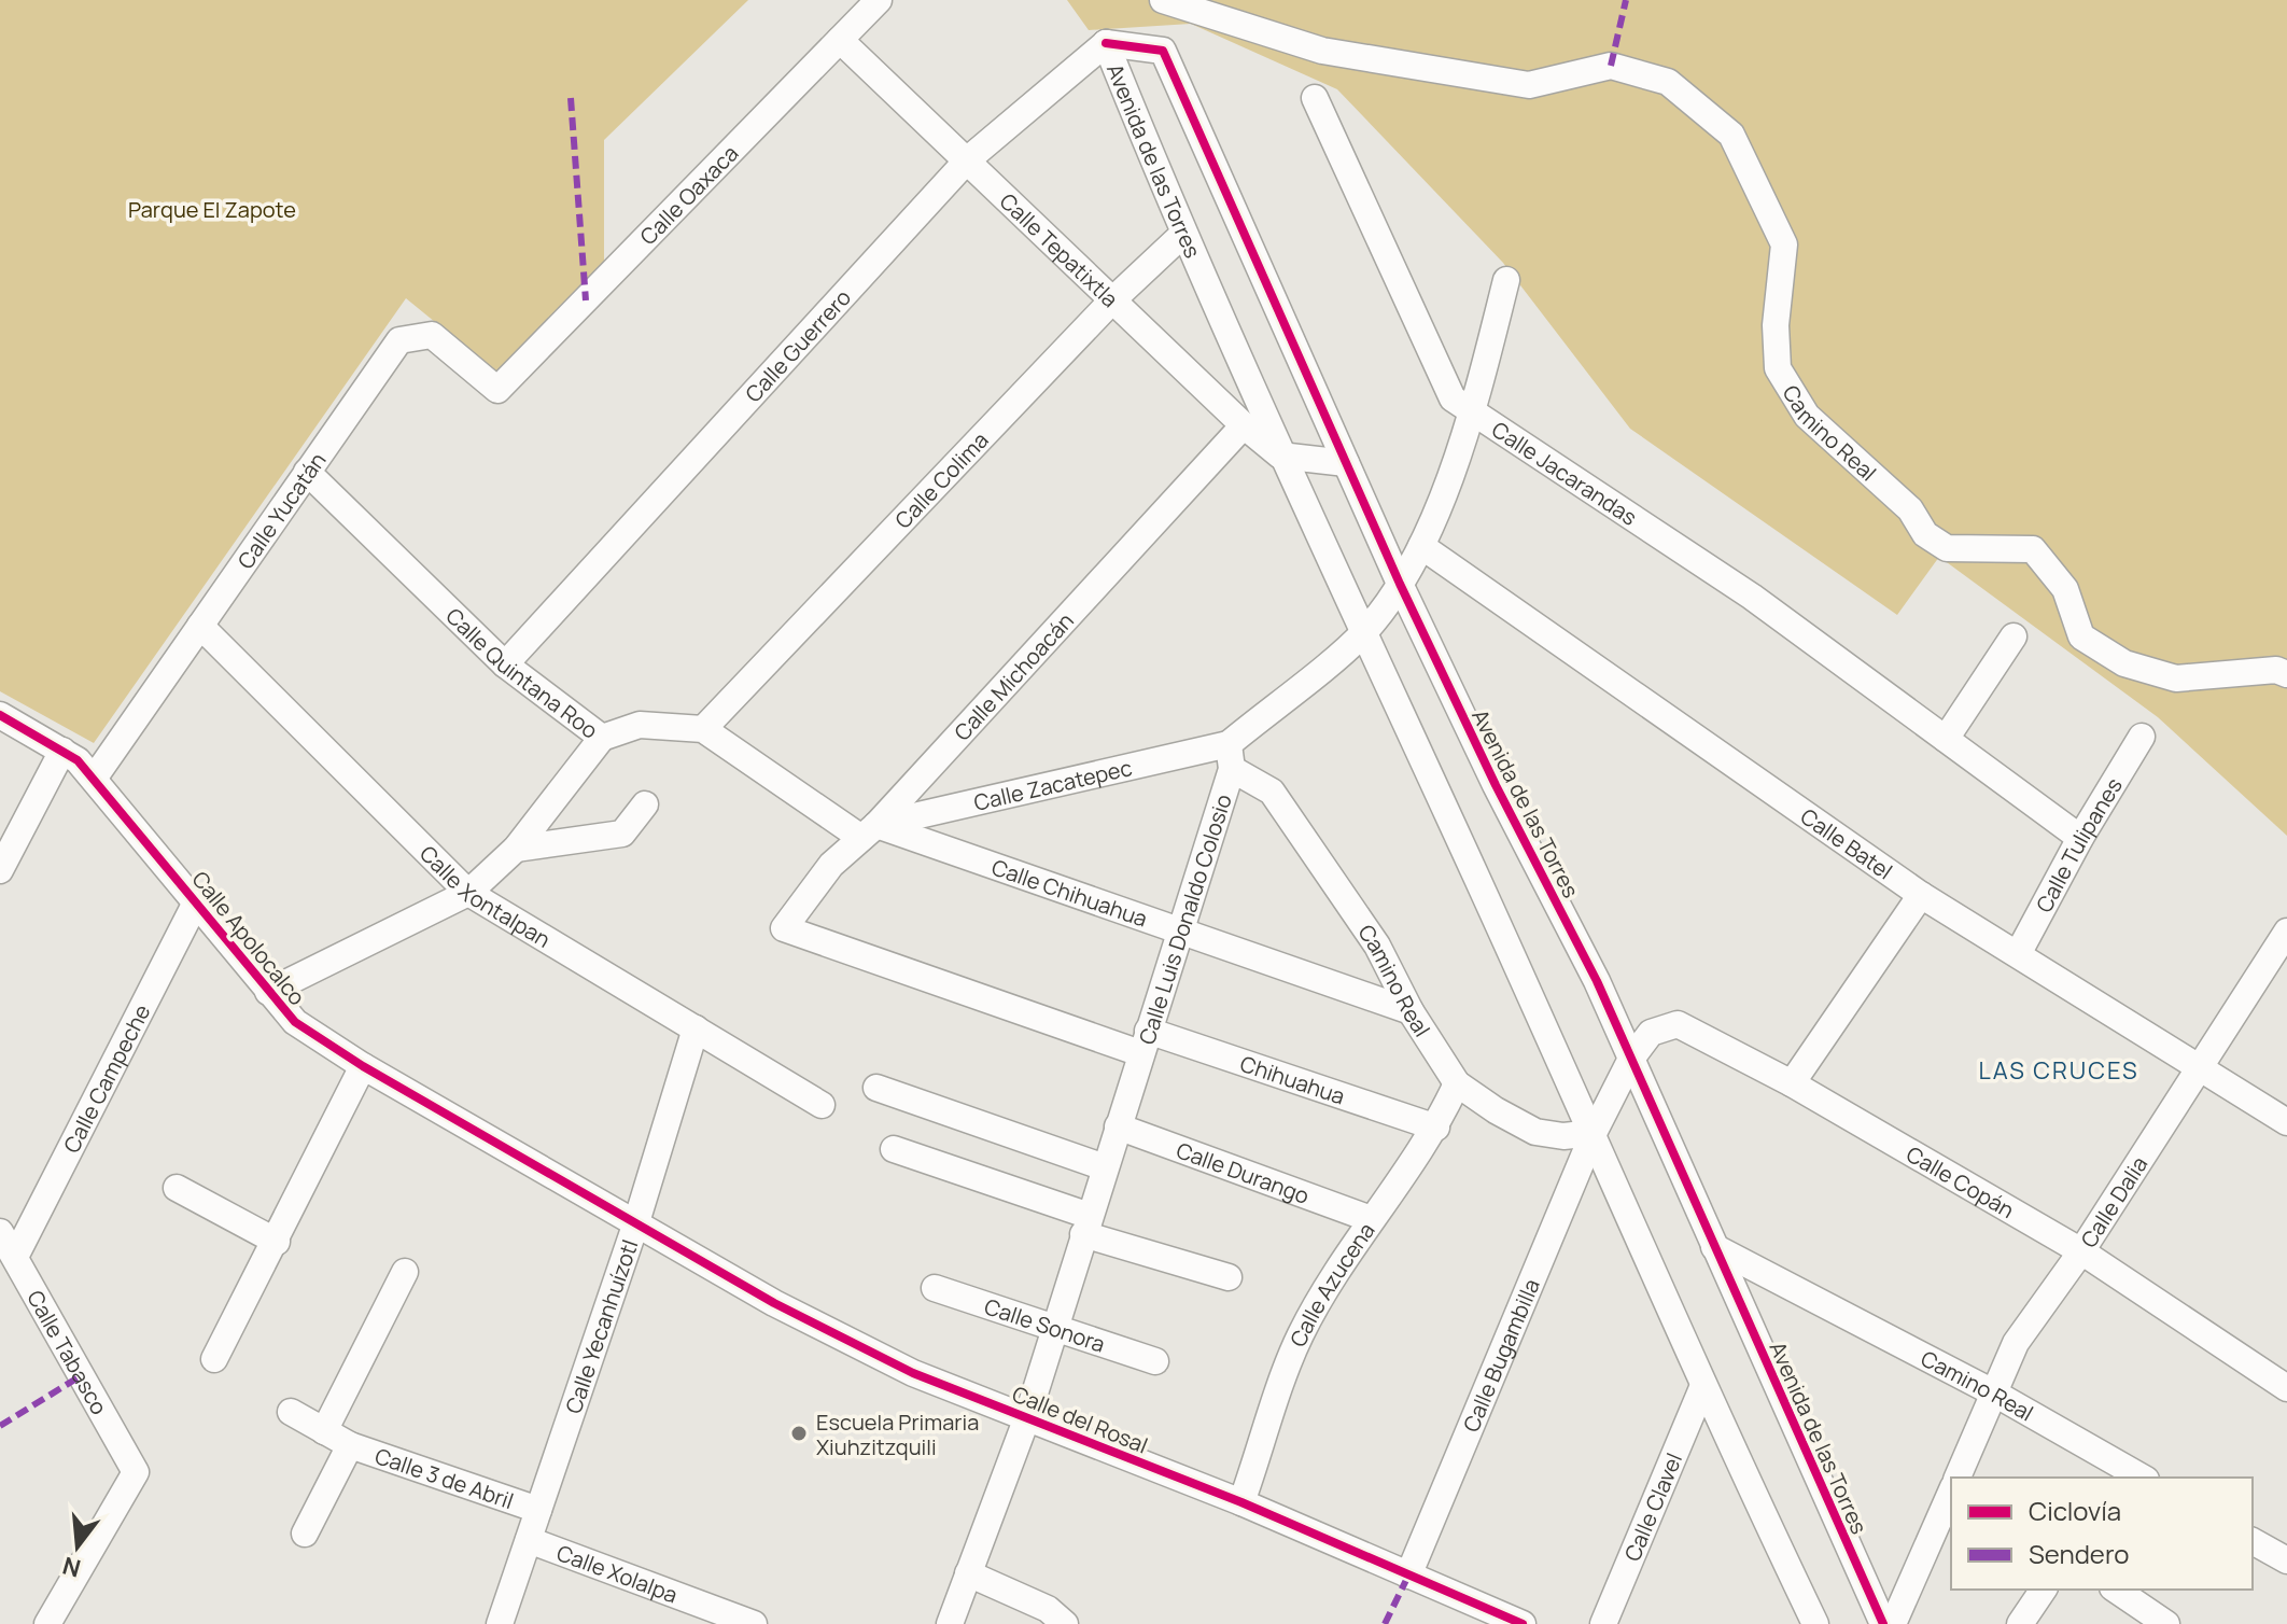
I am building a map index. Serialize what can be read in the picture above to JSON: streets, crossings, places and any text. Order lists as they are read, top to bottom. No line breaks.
{"streets":{"street":["Avenida de las Torres","Calle Oaxaca","Calle Tepatixtla","Calle Guerrero","Camino Real","Calle Jacarandas","Calle Colima","Calle Yucatán","Calle Quintana Roo","Calle Michoacán","Calle Zacatepec","Calle Batel","Calle Tulipanes","Calle Chihuahua","Calle Xontalpan","Calle Luis Donaldo Colosio","Calle Apolocalco","Calle Campeche","Chihuahua","Calle Durango","Calle Copán","Calle Dalia","Calle Azucena","Calle Sonora","Calle Yecanhuízotl","Calle Tabasco","Calle Bugambilla","Calle del Rosal","Calle 3 de Abril","Calle Clavel","Calle Xolalpa"]},"crossings":[["Avenida de las Torres","Calle Tepatixtla"],["Avenida de las Torres","Calle Guerrero"],["Avenida de las Torres","Camino Real"],["Avenida de las Torres","Calle Colima"],["Avenida de las Torres","Calle Copán"],["Avenida de las Torres","Calle Bugambilla"],["Avenida de las Torres","Calle Clavel"],["Calle Oaxaca","Calle Tepatixtla"],["Calle Oaxaca","Calle Yucatán"],["Calle Tepatixtla","Calle Guerrero"],["Calle Tepatixtla","Calle Colima"],["Calle Tepatixtla","Calle Michoacán"],["Calle Guerrero","Calle Quintana Roo"],["Camino Real","Calle Zacatepec"],["Camino Real","Calle Chihuahua"],["Camino Real","Calle Luis Donaldo Colosio"],["Camino Real","Calle Dalia"],["Camino Real","Calle Azucena"],["Camino Real","Calle Bugambilla"],["Calle Jacarandas","Calle Tulipanes"],["Calle Colima","Calle Quintana Roo"],["Calle Yucatán","Calle Quintana Roo"],["Calle Yucatán","Calle Xontalpan"],["Calle Yucatán","Calle Apolocalco"],["Calle Michoacán","Calle Zacatepec"],["Calle Michoacán","Calle Chihuahua"],["Calle Michoacán","Calle Luis Donaldo Colosio"],["Calle Michoacán","Chihuahua"],["Calle Zacatepec","Calle Chihuahua"],["Calle Zacatepec","Calle Luis Donaldo Colosio"],["Calle Batel","Calle Tulipanes"],["Calle Batel","Calle Dalia"],["Calle Chihuahua","Calle Luis Donaldo Colosio"],["Calle Xontalpan","Calle Yecanhuízotl"],["Calle Luis Donaldo Colosio","Chihuahua"],["Calle Luis Donaldo Colosio","Calle Durango"],["Calle Luis Donaldo Colosio","Calle Sonora"],["Calle Luis Donaldo Colosio","Calle del Rosal"],["Calle Apolocalco","Calle Campeche"],["Calle Apolocalco","Calle Yecanhuízotl"],["Calle Apolocalco","Calle del Rosal"],["Calle Campeche","Calle Tabasco"],["Chihuahua","Calle Azucena"],["Calle Durango","Calle Azucena"],["Calle Copán","Calle Dalia"],["Calle Copán","Calle Bugambilla"],["Calle Azucena","Calle del Rosal"],["Calle Yecanhuízotl","Calle del Rosal"],["Calle Yecanhuízotl","Calle 3 de Abril"],["Calle Yecanhuízotl","Calle Xolalpa"],["Calle Bugambilla","Calle del Rosal"]],"districts":["LAS CRUCES"],"parks":["Parque El Zapote"],"places":["Escuela Primaria Xiuhzitzquili"],"legend":["Ciclovía","Sendero"],"north":"bottom"}
